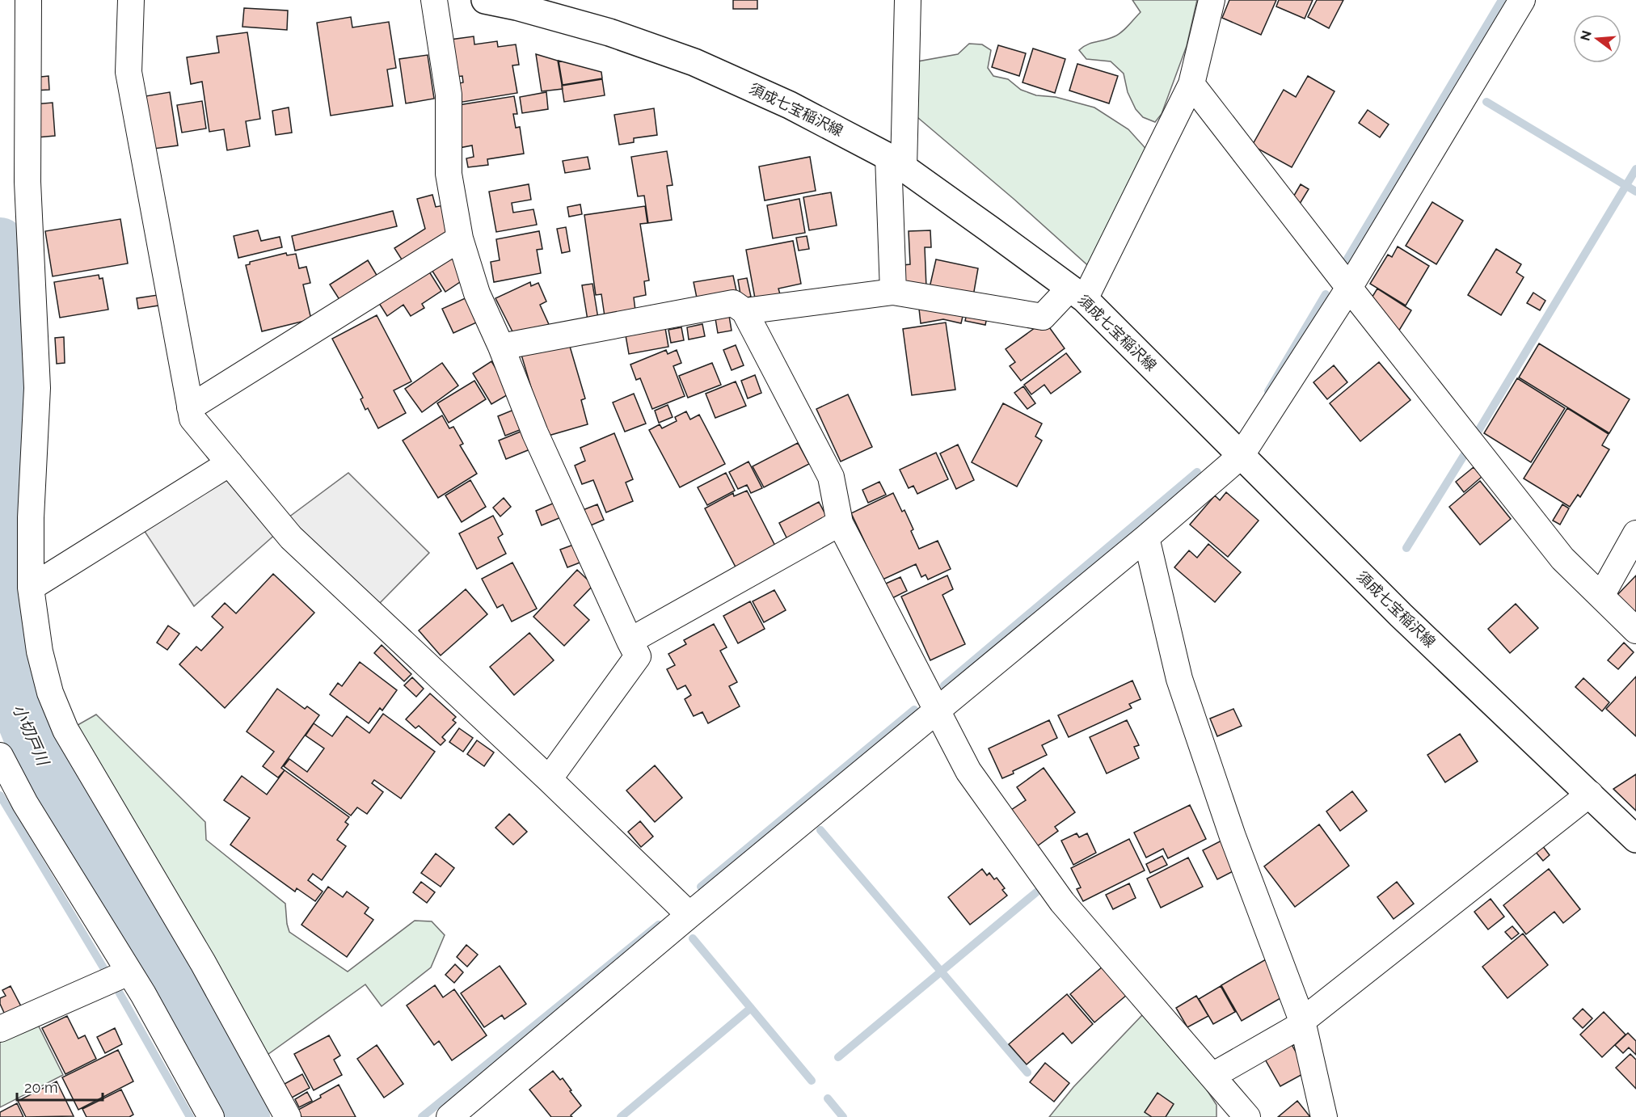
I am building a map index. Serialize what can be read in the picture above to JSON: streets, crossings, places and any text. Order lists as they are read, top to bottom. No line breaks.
{"streets":{"main road":["須成七宝稲沢線"]},"water":["小切戸川"],"scale_bar":"20 m","north":"left"}
